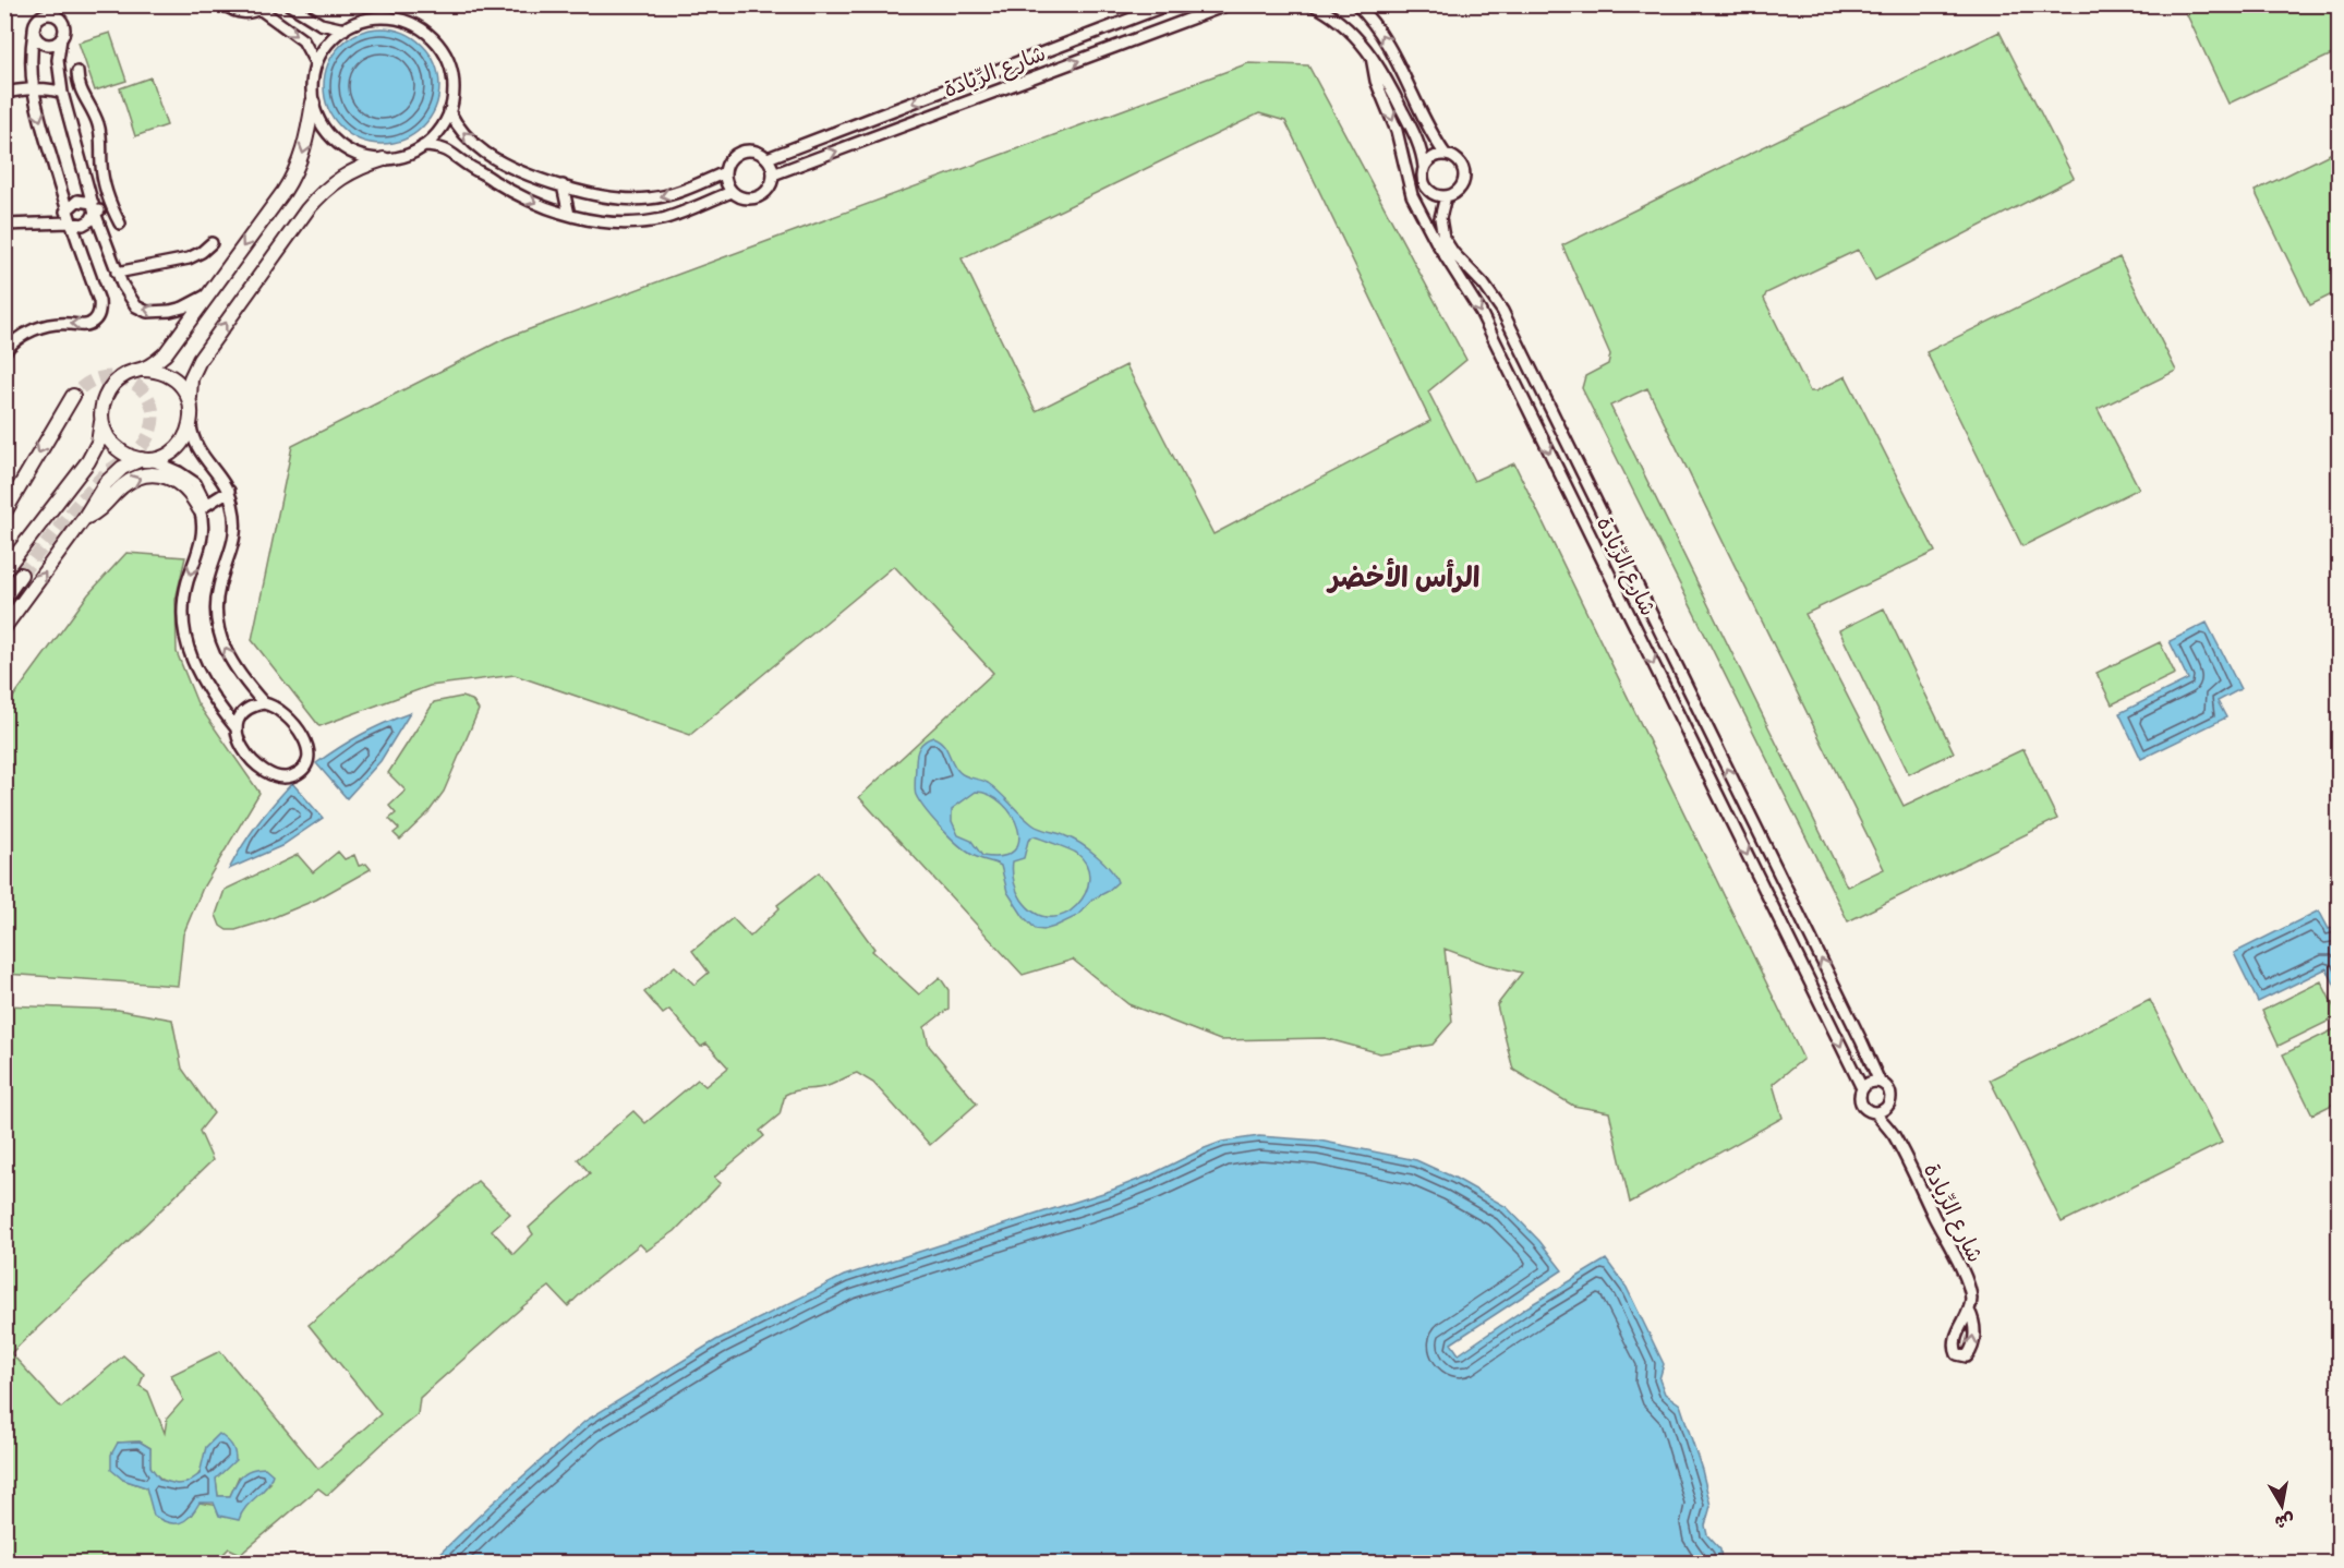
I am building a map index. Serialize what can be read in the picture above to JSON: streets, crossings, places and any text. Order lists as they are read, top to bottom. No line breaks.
{"streets":{"street":["شارع الرِّيادة"]},"districts":["الرأس الأخضر"],"north":"bottom"}
